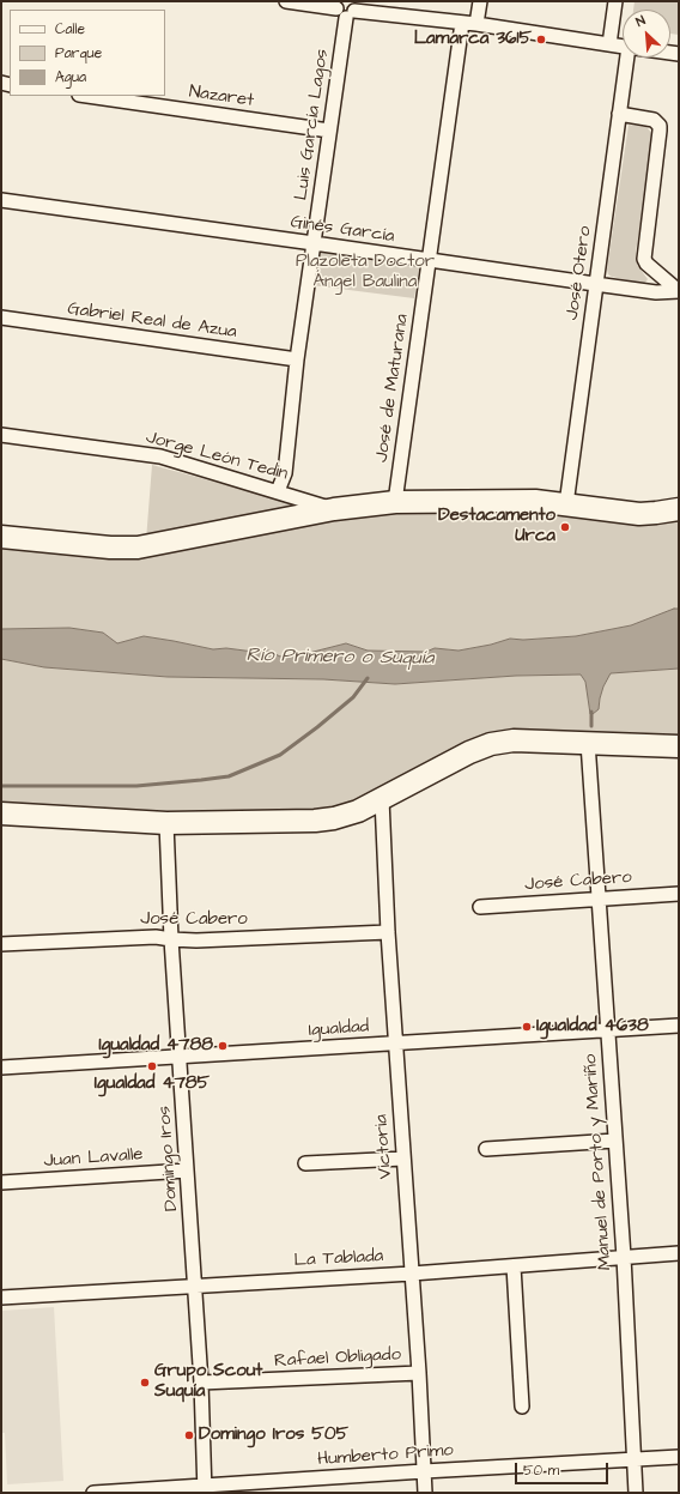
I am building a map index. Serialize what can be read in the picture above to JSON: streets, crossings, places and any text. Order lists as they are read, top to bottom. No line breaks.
{"streets":{"street":["Nazaret","Luis García Lagos","Ginés García","José Otero","Gabriel Real de Azua","José de Maturana","Jorge León Tedin","José Cabero","Igualdad","Victoria","Juan Lavalle","Domingo Iros","Manuel de Porto y Mariño","La Tablada","Rafael Obligado","Humberto Primo"]},"crossings":[["Nazaret","Luis García Lagos"],["Luis García Lagos","Ginés García"],["Luis García Lagos","Gabriel Real de Azua"],["Luis García Lagos","Jorge León Tedin"],["Ginés García","José Otero"],["Ginés García","José de Maturana"],["José Cabero","Victoria"],["José Cabero","Domingo Iros"],["José Cabero","Manuel de Porto y Mariño"],["Igualdad","Victoria"],["Igualdad","Domingo Iros"],["Igualdad","Manuel de Porto y Mariño"],["Victoria","La Tablada"],["Victoria","Rafael Obligado"],["Victoria","Humberto Primo"],["Juan Lavalle","Domingo Iros"],["Domingo Iros","La Tablada"],["Domingo Iros","Rafael Obligado"],["Domingo Iros","Humberto Primo"],["Manuel de Porto y Mariño","La Tablada"],["Manuel de Porto y Mariño","Humberto Primo"]],"water":["Río Primero o Suquía"],"parks":["Plazoleta Doctor Ángel Baulina"],"places":["Lamarca 3615","Destacamento Urca","Igualdad 4638","Igualdad 4788","Igualdad 4785","Grupo Scout Suquía","Domingo Iros 505"],"legend":["Calle","Parque","Agua"],"scale_bar":"50 m","north":"top left"}
